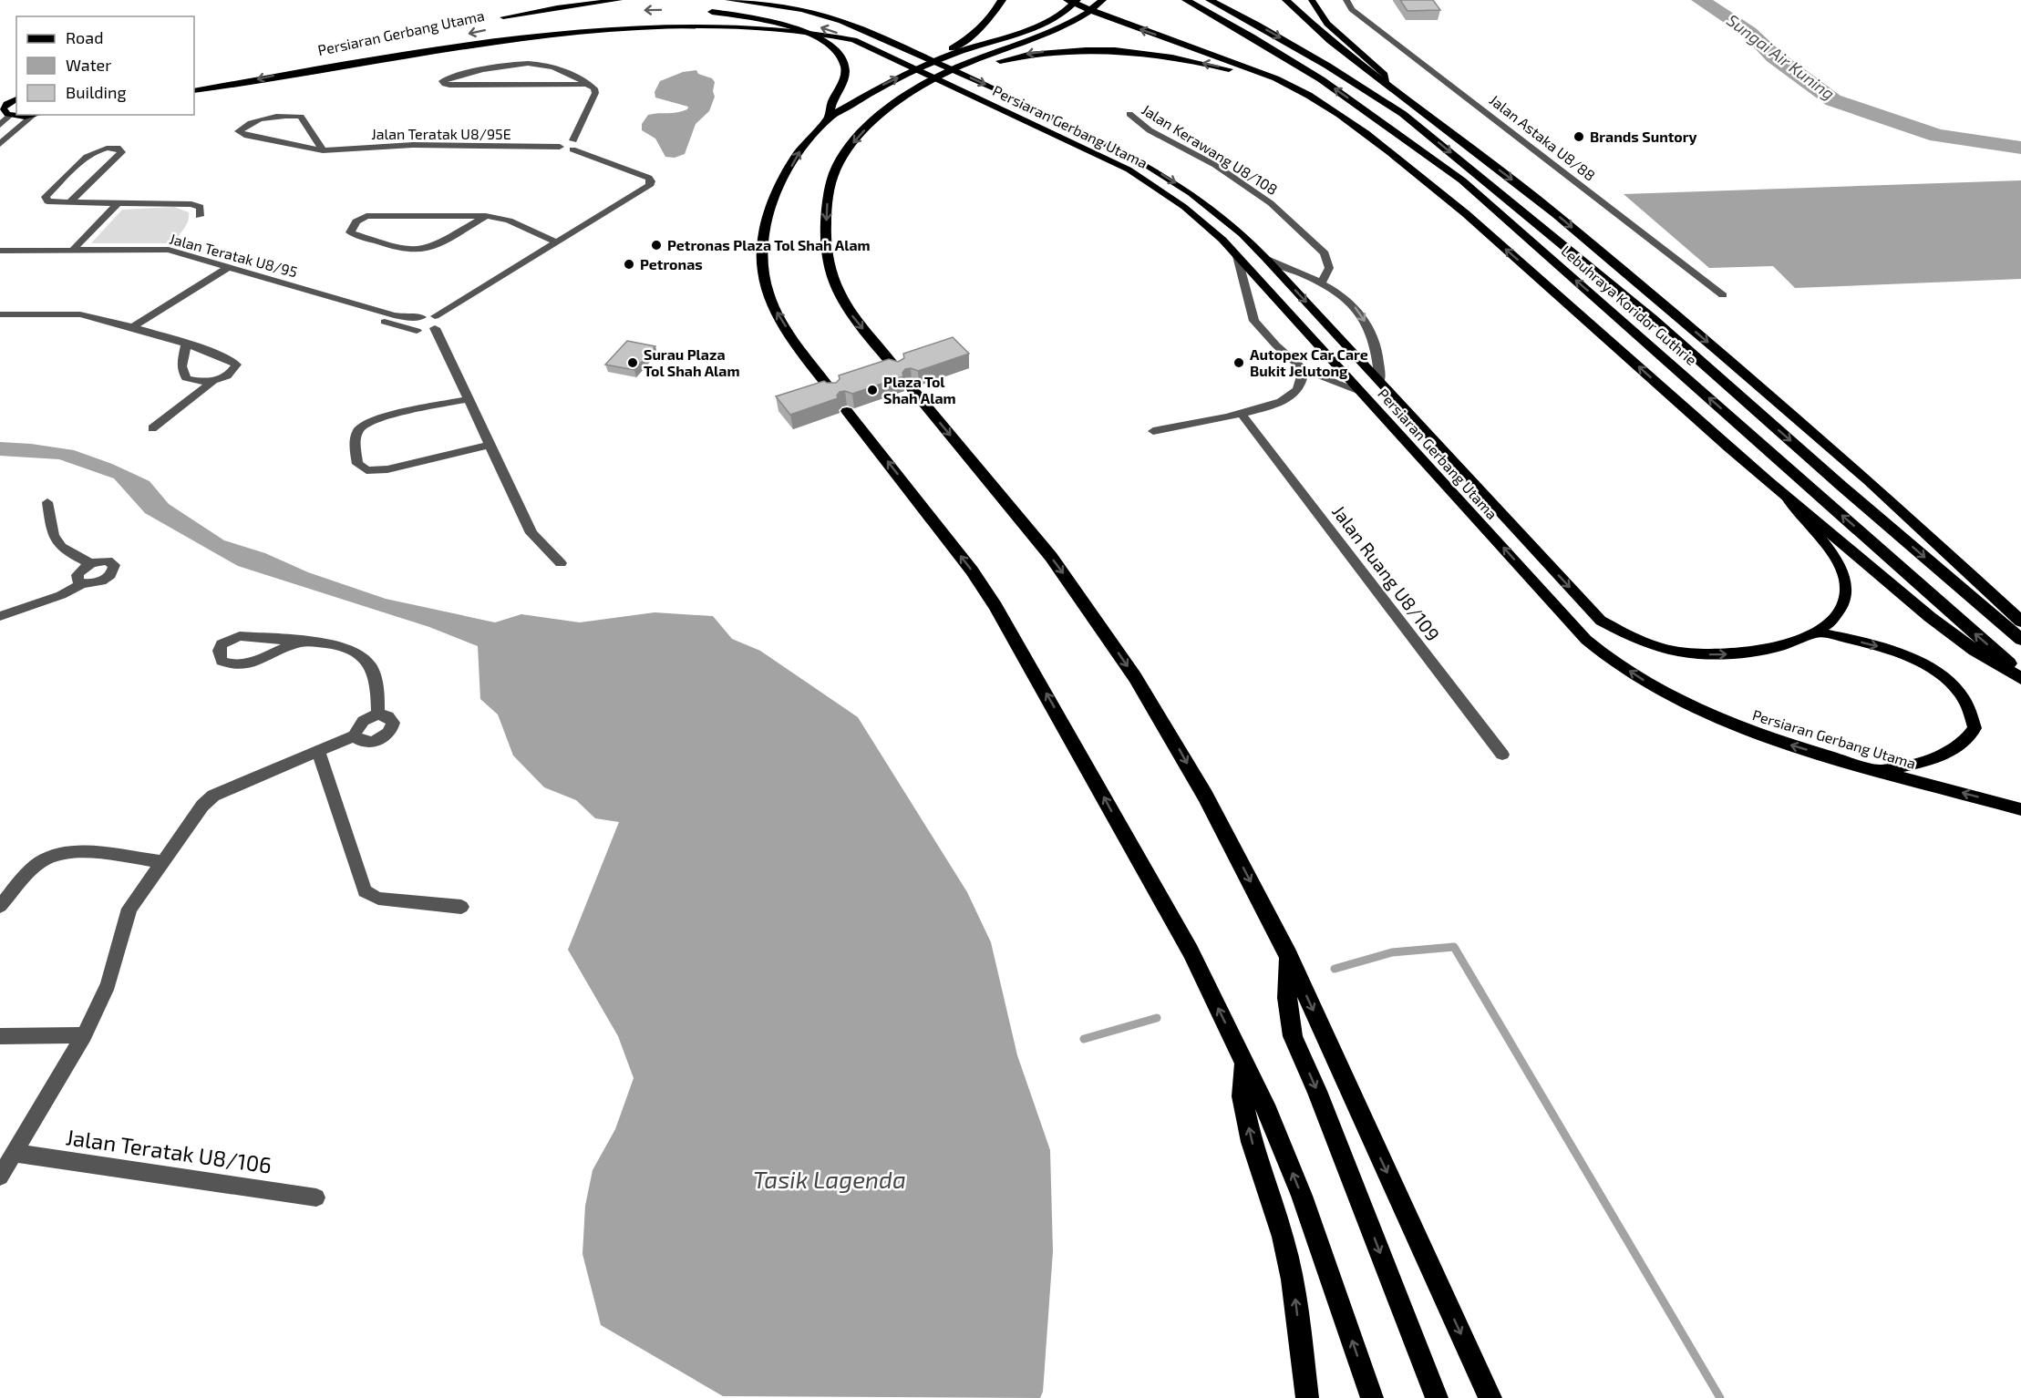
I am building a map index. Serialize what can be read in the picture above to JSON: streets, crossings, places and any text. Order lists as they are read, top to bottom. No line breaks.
{"streets":{"highway":["Lebuhraya Koridor Guthrie"],"main road":["Persiaran Gerbang Utama"],"street":["Jalan Teratak U8/95E","Jalan Astaka U8/88","Jalan Kerawang U8/108","Jalan Teratak U8/95","Jalan Ruang U8/109","Jalan Teratak U8/106"]},"water":["Sungai Air Kuning","Tasik Lagenda"],"places":["Brands Suntory","Petronas Plaza Tol Shah Alam","Petronas","Surau Plaza Tol Shah Alam","Autopex Car Care Bukit Jelutong","Plaza Tol Shah Alam"],"legend":["Road","Water","Building"]}
